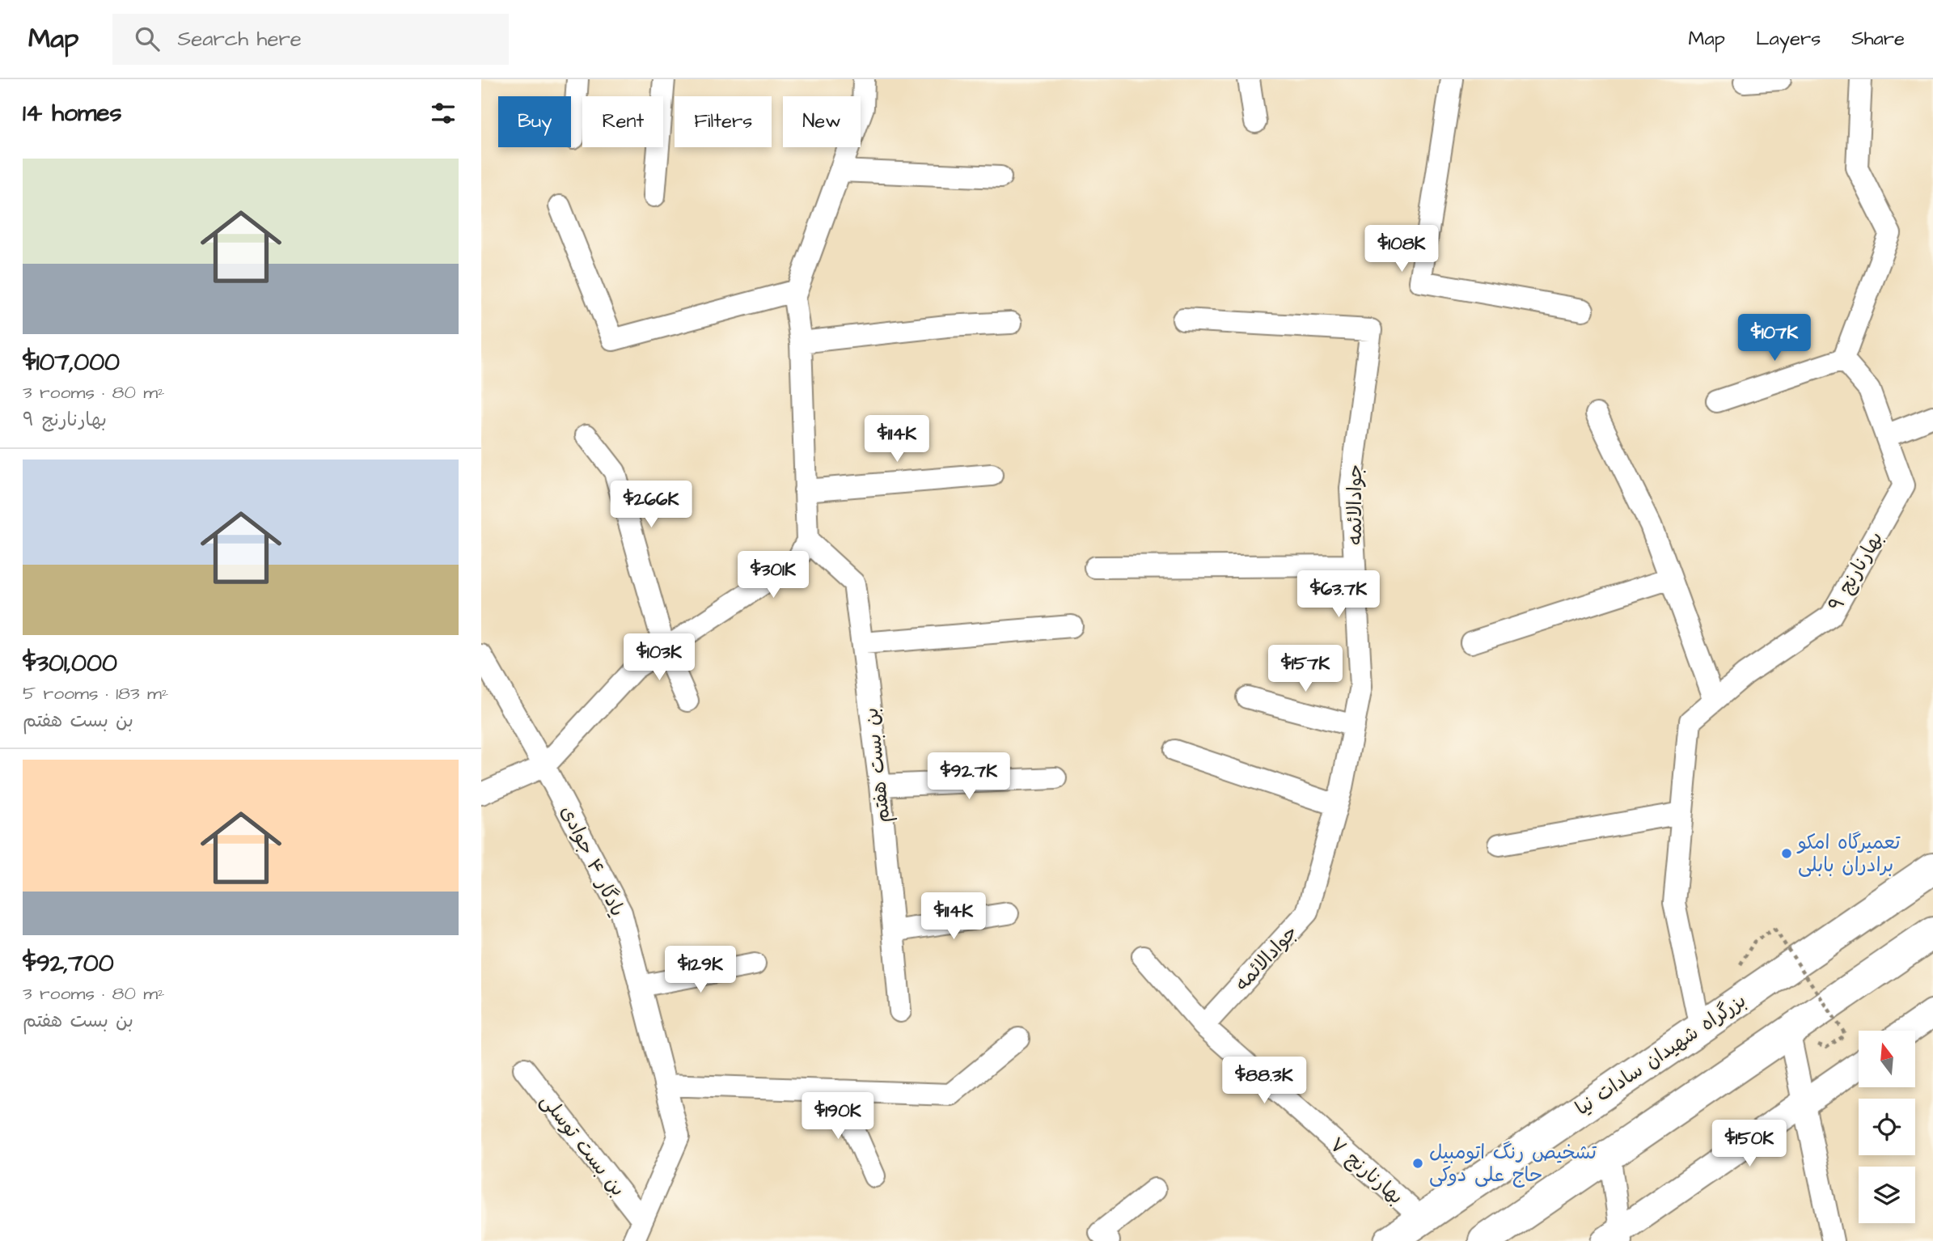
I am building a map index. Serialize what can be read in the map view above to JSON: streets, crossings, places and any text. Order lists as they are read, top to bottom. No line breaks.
{"streets":{"highway":["بزرگراه شهیدان سادات نیا"],"street":["جوادالائمه","بهارنارنج ۹","بن بست هفتم","یادگار ۴ جوادی","بن بست توسلی","بهارنارنج ۷"]},"crossings":[["جوادالائمه","بهارنارنج ۷"],["بهارنارنج ۹","بزرگراه شهیدان سادات نیا"],["یادگار ۴ جوادی","بن بست توسلی"],["بزرگراه شهیدان سادات نیا","بهارنارنج ۷"]],"places":["تعمیرگاه امکو برادران بابلی","تشخیص رنگ اتومبیل حاج علی دوکی"],"north":"top","page":{"header":"Map","search":"Search here","nav":["Map","Layers","Share"],"heading":"14 homes","chip":["Buy","Rent","Filters","New"],"list":[{"name":"$107,000","note":"3 rooms · 80 m² · بهارنارنج ۹"},{"name":"$301,000","note":"5 rooms · 183 m² · بن بست هفتم"},{"name":"$92,700","note":"3 rooms · 80 m² · بن بست هفتم"}],"price":["$108K","$107K","$114K","$266K","$301K","$63.7K","$103K","$157K","$92.7K","$114K","$129K","$88.3K","$190K","$150K"]}}
